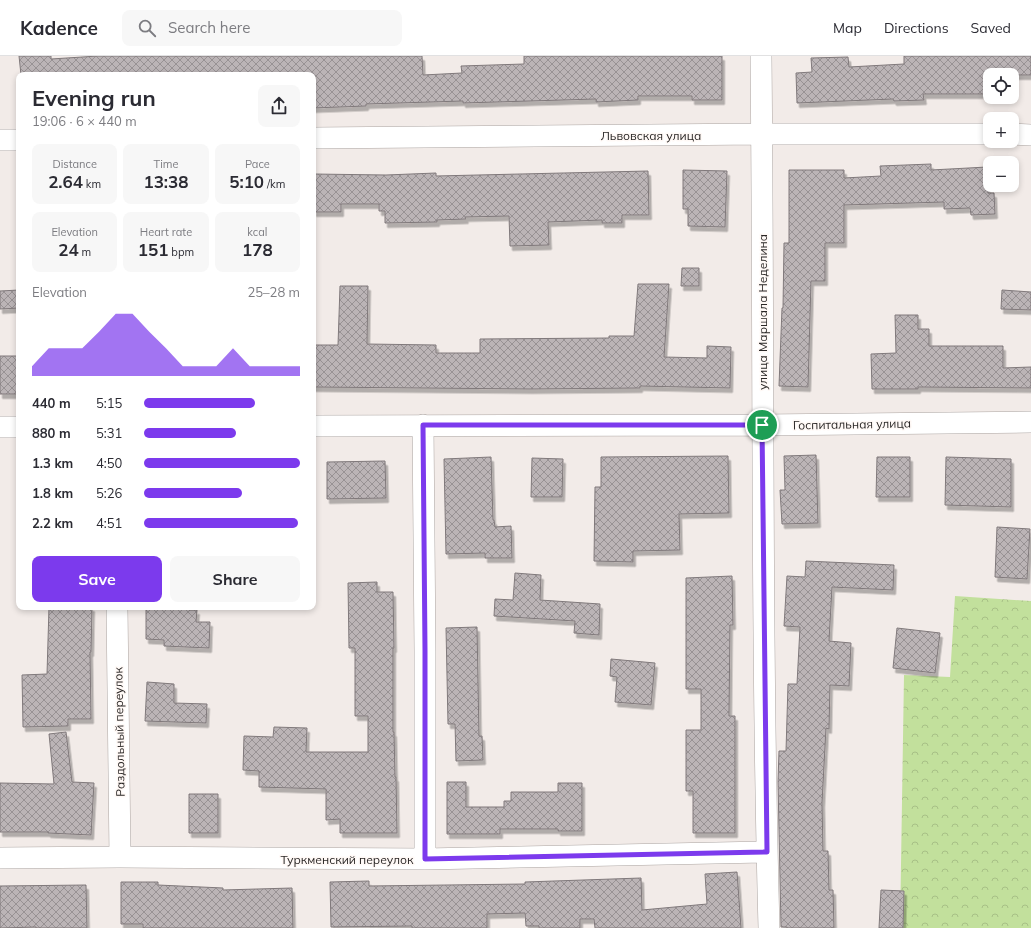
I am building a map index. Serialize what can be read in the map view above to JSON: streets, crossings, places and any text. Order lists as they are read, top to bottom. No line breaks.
{"streets":{"street":["Львовская улица","улица Маршала Неделина","Госпитальная улица","Раздольный переулок","Туркменский переулок"]},"crossings":[["Львовская улица","улица Маршала Неделина"],["улица Маршала Неделина","Госпитальная улица"],["улица Маршала Неделина","Туркменский переулок"],["Раздольный переулок","Туркменский переулок"]],"page":{"header":"Kadence","search":"Search here","nav":["Map","Directions","Saved"],"map_buttons":["+","−"],"heading":["Evening run","19:06 · 6 × 440 m"],"stats":[["Distance","2.64 km"],["Time","13:38"],["Pace","5:10 /km"],["Elevation","24 m"],["Heart rate","151 bpm"],["kcal","178"]],"chart":["Elevation","25–28 m"],"list":[{"name":"440 m","note":"5:15"},{"name":"880 m","note":"5:31"},{"name":"1.3 km","note":"4:50"},{"name":"1.8 km","note":"5:26"},{"name":"2.2 km","note":"4:51"}],"buttons":["Save","Share"]}}
